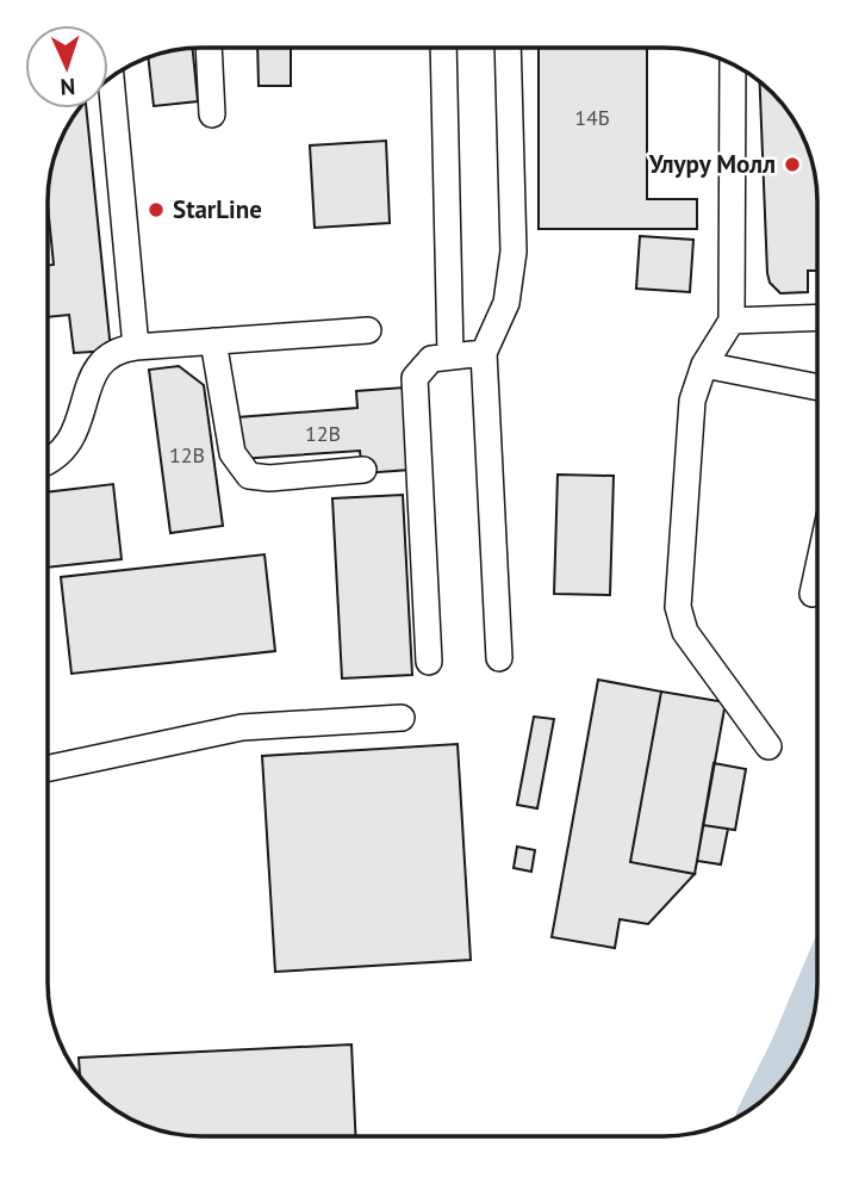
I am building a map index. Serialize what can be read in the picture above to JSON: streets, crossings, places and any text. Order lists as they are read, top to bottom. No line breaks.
{"places":["Улуру Молл","StarLine"],"house_numbers":["14Б","12В","12В"],"north":"bottom"}
